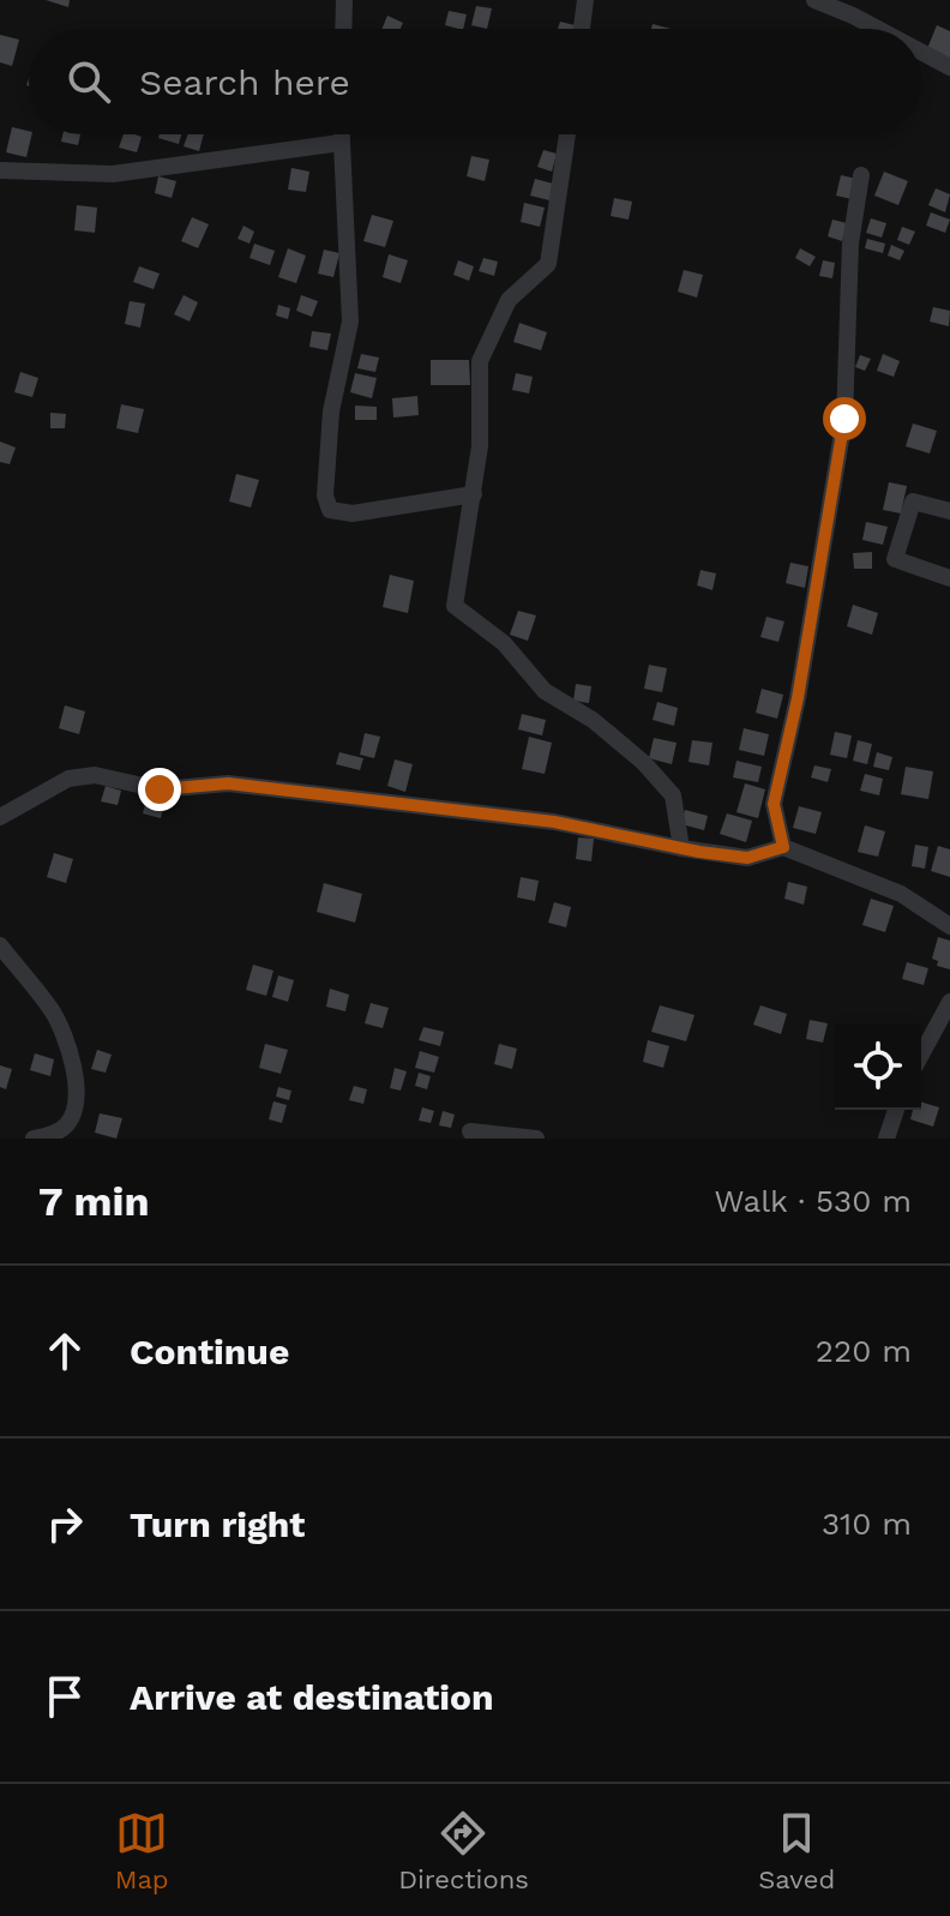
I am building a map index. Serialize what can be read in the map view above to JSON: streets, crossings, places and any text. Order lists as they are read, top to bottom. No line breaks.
{"page":{"search":"Search here","heading":["7 min","Walk · 530 m"],"list":[["Continue","220 m"],["Turn right","310 m"],"Arrive at destination"],"nav":["Map","Directions","Saved"]}}
